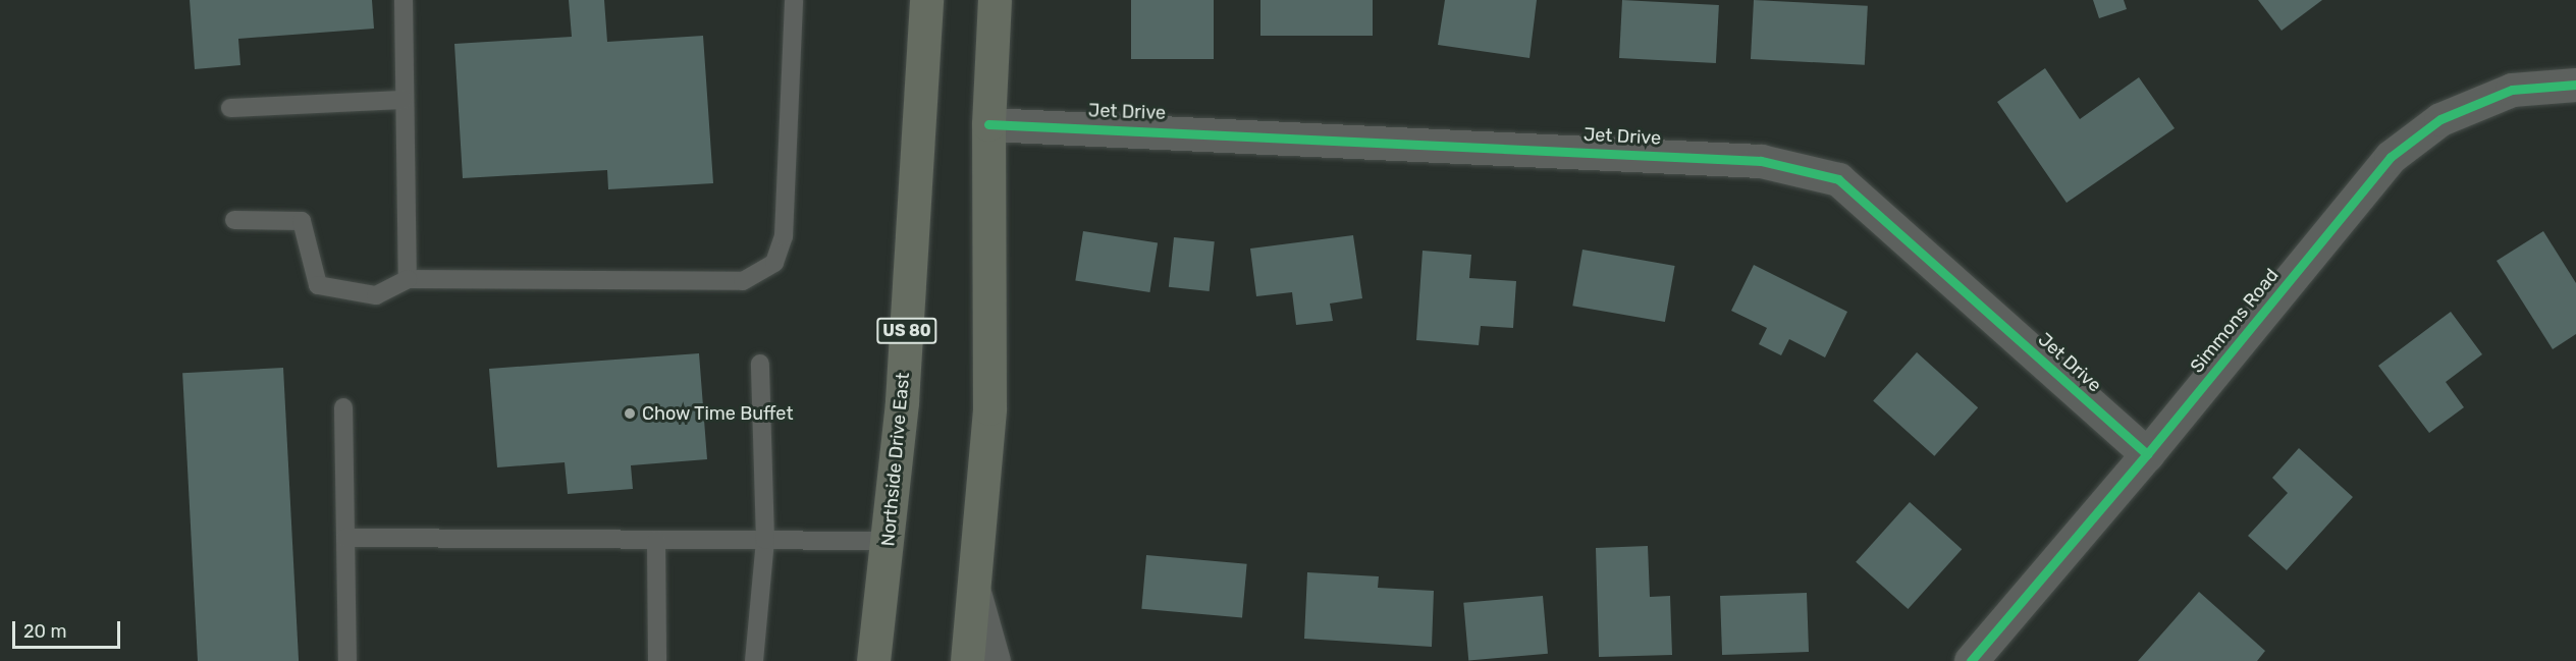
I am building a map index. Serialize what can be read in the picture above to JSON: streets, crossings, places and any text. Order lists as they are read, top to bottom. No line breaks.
{"streets":{"main road":["US 80","Northside Drive East"],"street":["Jet Drive","Simmons Road"]},"crossings":[["Jet Drive","Simmons Road"]],"places":["Chow Time Buffet"],"scale_bar":"20 m"}
